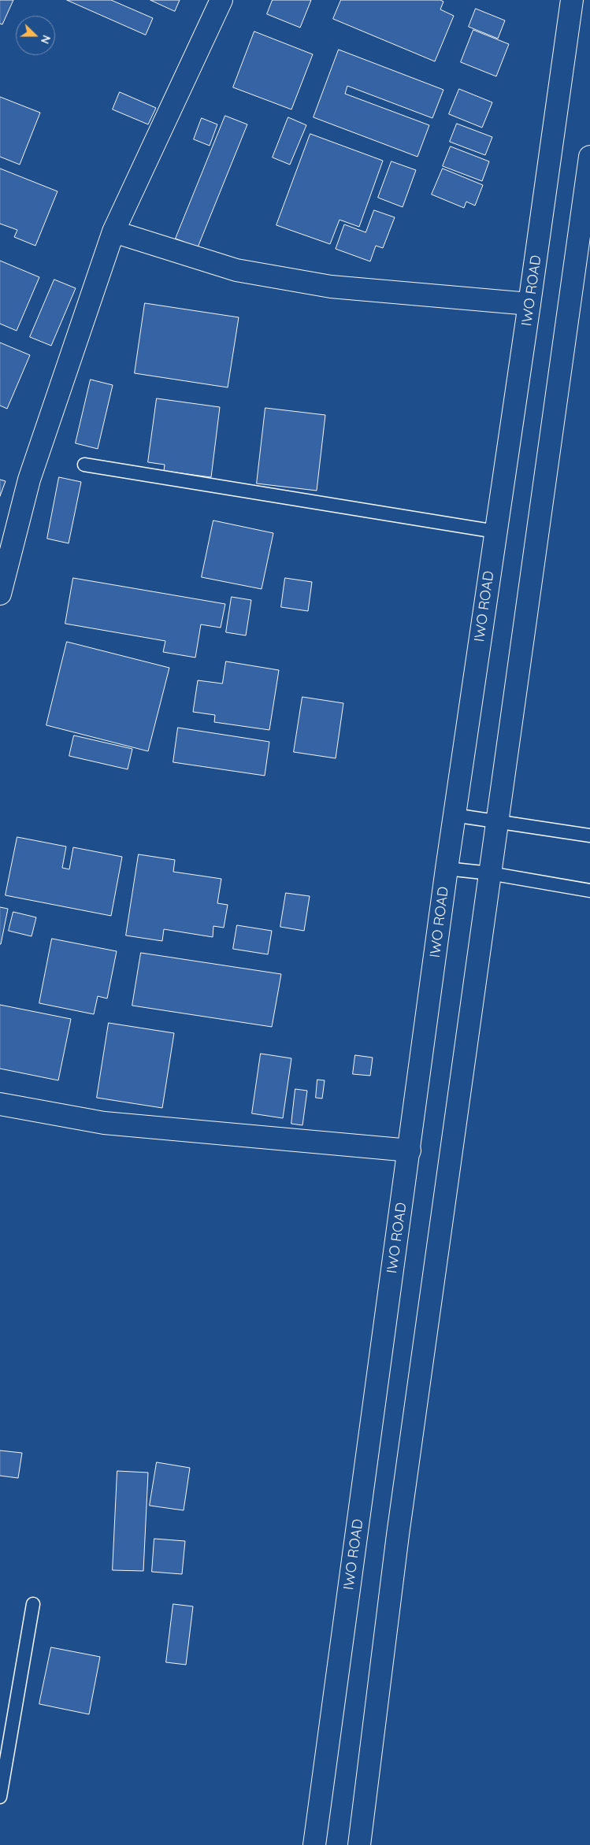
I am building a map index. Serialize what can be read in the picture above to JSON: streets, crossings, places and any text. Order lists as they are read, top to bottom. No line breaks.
{"streets":{"main road":["IWO ROAD"]},"north":"right"}
